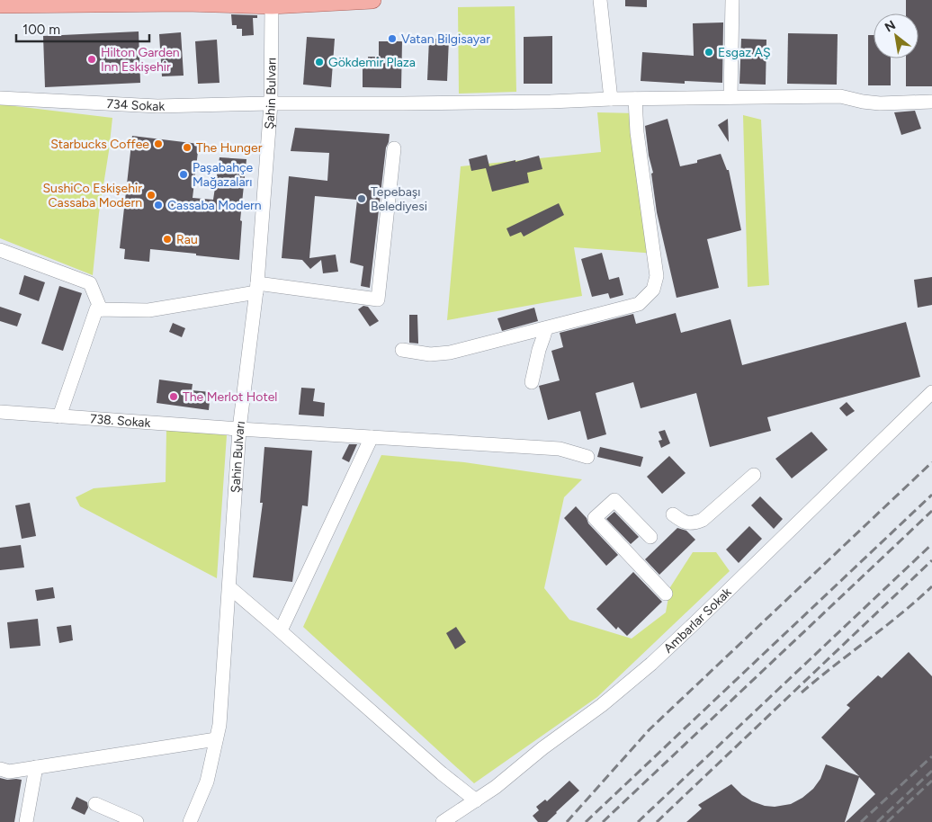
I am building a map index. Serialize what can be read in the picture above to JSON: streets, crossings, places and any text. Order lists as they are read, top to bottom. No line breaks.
{"streets":{"street":["Şahin Bulvarı","734 Sokak","738. Sokak","Ambarlar Sokak"]},"crossings":[["Şahin Bulvarı","734 Sokak"],["Şahin Bulvarı","738. Sokak"]],"places":["Vatan Bilgisayar","Esgaz AŞ","Hilton Garden Inn Eskişehir","Gökdemir Plaza","Starbucks Coffee","The Hunger","Paşabahçe Mağazaları","SushiCo Eskişehir Cassaba Modern","Tepebaşı Belediyesi","Cassaba Modern","Rau","The Merlot Hotel"],"scale_bar":"100 m","north":"top left"}
